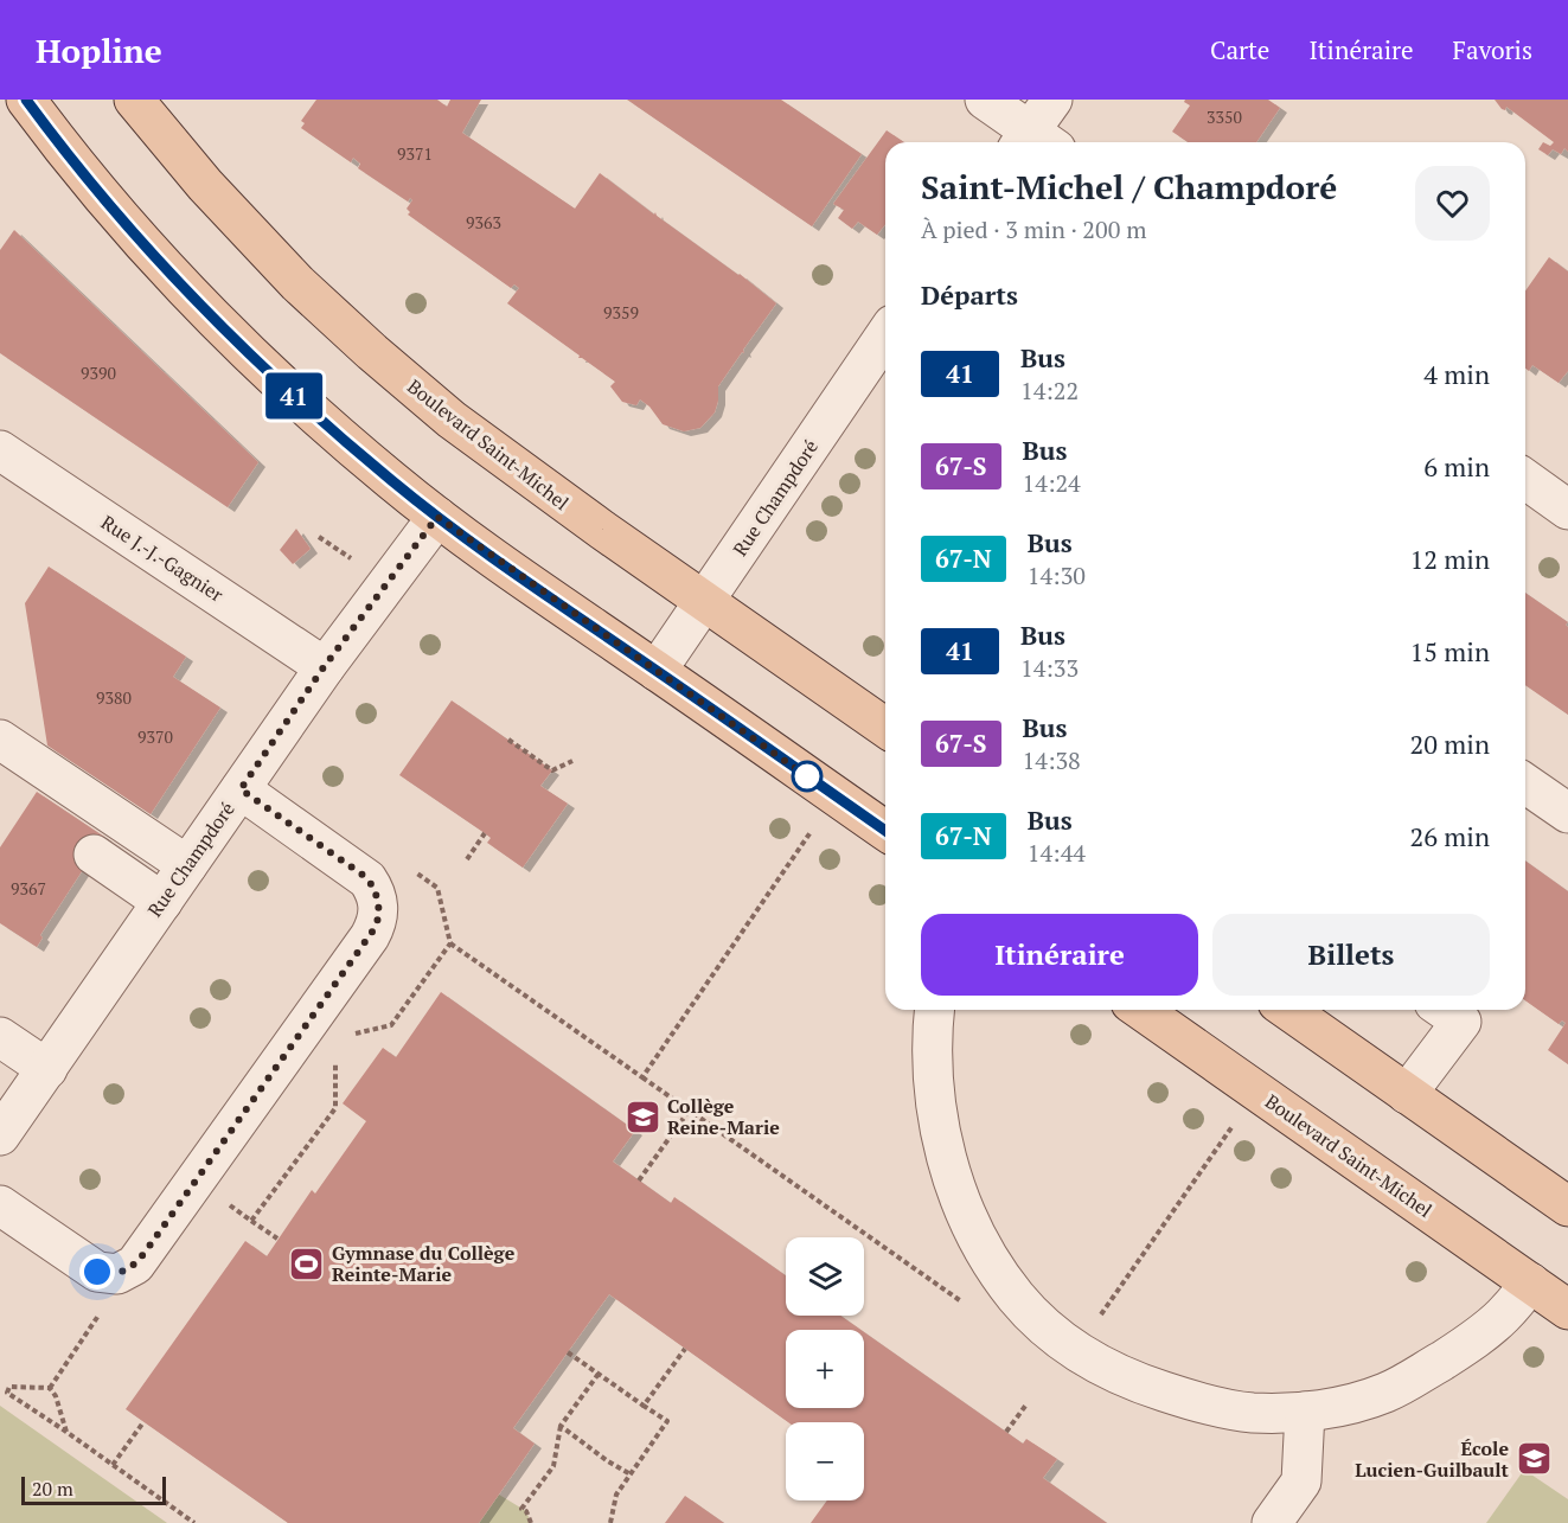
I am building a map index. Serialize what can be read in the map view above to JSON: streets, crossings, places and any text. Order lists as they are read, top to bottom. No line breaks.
{"streets":{"main road":["Boulevard Saint-Michel"],"street":["Rue Champdoré","Rue J.-J.-Gagnier"]},"crossings":[["Boulevard Saint-Michel","Rue Champdoré"],["Rue Champdoré","Rue J.-J.-Gagnier"]],"places":{"school or university":["Collège Reine-Marie","École Lucien-Guilbault"],"sports":["Gymnase du Collège Reinte-Marie"]},"lines":["bus line 41"],"house_numbers":["3350","9371","9363","9359","9390","9380","9370","9367"],"scale_bar":"20 m","page":{"header":"Hopline","nav":["Carte","Itinéraire","Favoris"],"on_map":"41","heading":[["Saint-Michel / Champdoré","À pied · 3 min · 200 m"],"Départs"],"list":[{"mark":"41","name":"Bus","note":"14:22","value":"4 min"},{"mark":"67-S","name":"Bus","note":"14:24","value":"6 min"},{"mark":"67-N","name":"Bus","note":"14:30","value":"12 min"},{"mark":"41","name":"Bus","note":"14:33","value":"15 min"},{"mark":"67-S","name":"Bus","note":"14:38","value":"20 min"},{"mark":"67-N","name":"Bus","note":"14:44","value":"26 min"}],"buttons":["Itinéraire","Billets"],"map_buttons":["+","−"],"scale":"20 m"}}
